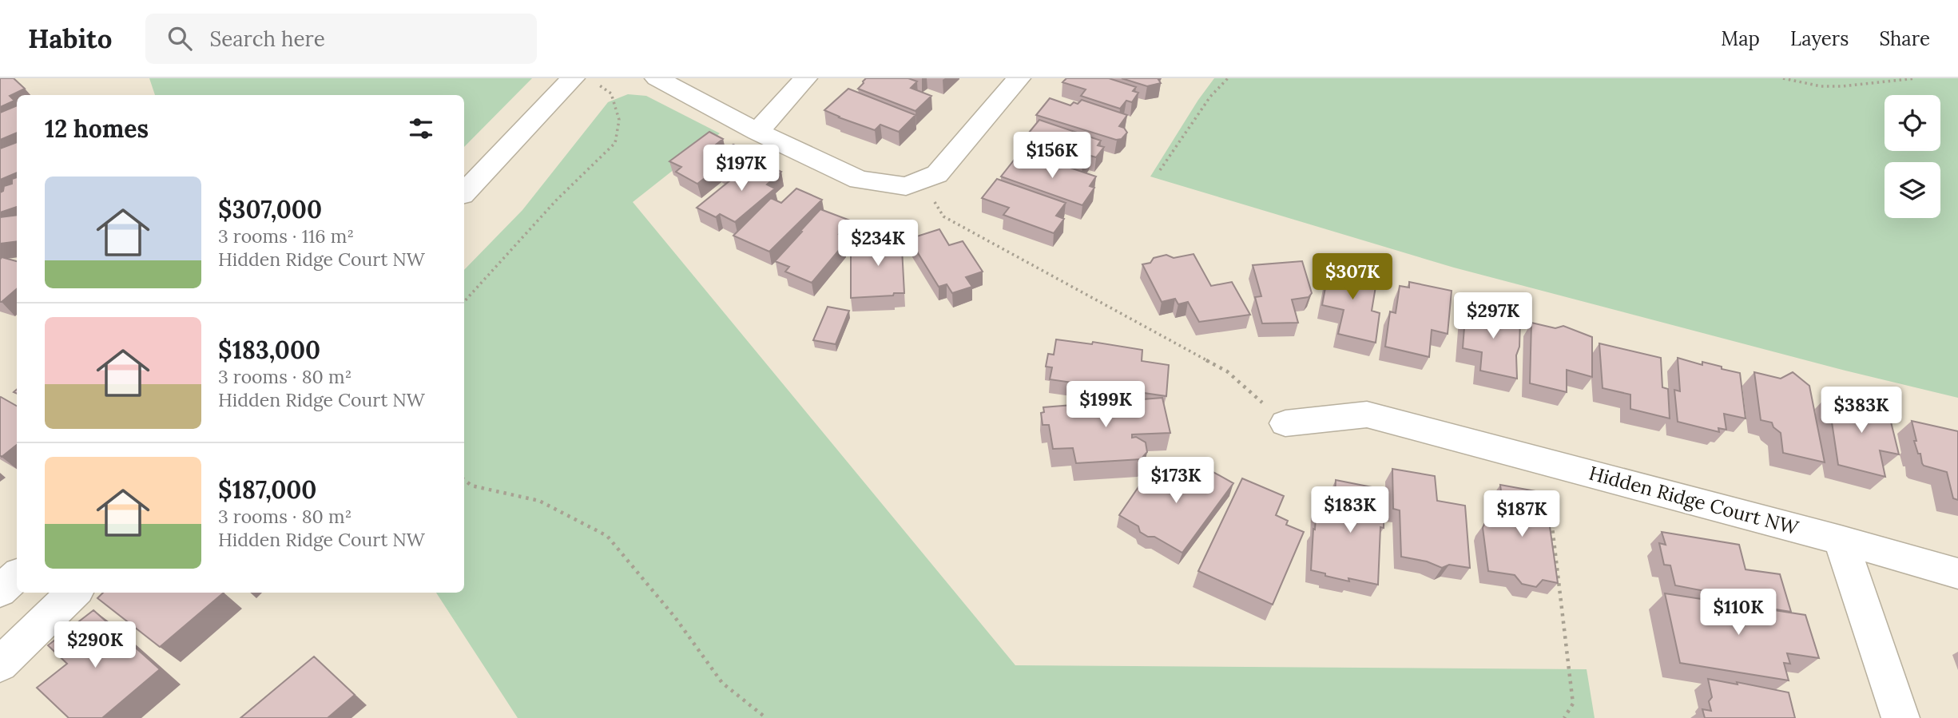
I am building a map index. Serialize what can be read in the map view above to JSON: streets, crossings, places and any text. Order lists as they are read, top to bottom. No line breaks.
{"streets":{"street":["Hidden Ridge Court NW"]},"page":{"header":"Habito","search":"Search here","nav":["Map","Layers","Share"],"heading":"12 homes","price":["$156K","$197K","$234K","$307K","$297K","$199K","$383K","$173K","$183K","$187K","$110K","$290K"],"list":[{"name":"$307,000","note":"3 rooms · 116 m² · Hidden Ridge Court NW"},{"name":"$183,000","note":"3 rooms · 80 m² · Hidden Ridge Court NW"},{"name":"$187,000","note":"3 rooms · 80 m² · Hidden Ridge Court NW"}]}}
